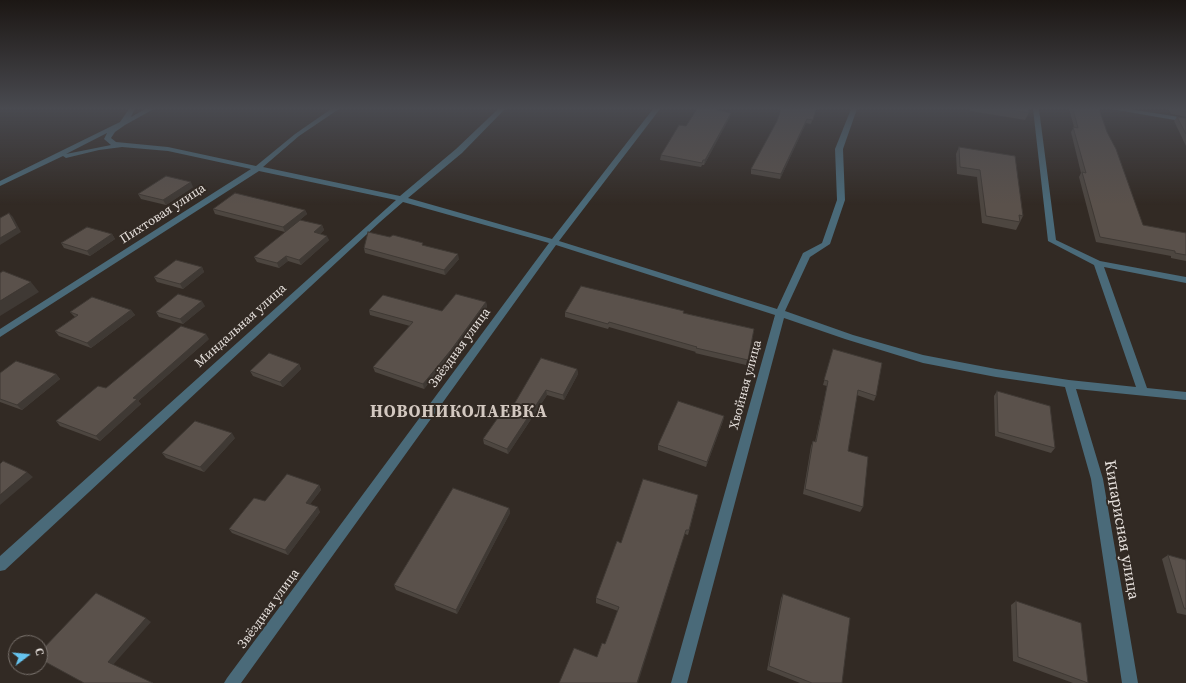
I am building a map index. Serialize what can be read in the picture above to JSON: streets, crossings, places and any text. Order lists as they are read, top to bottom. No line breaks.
{"streets":{"street":["Пихтовая улица","Миндальная улица","Звёздная улица","Хвойная улица","Кипарисная улица"]},"districts":["НОВОНИКОЛАЕВКА"],"north":"right"}
